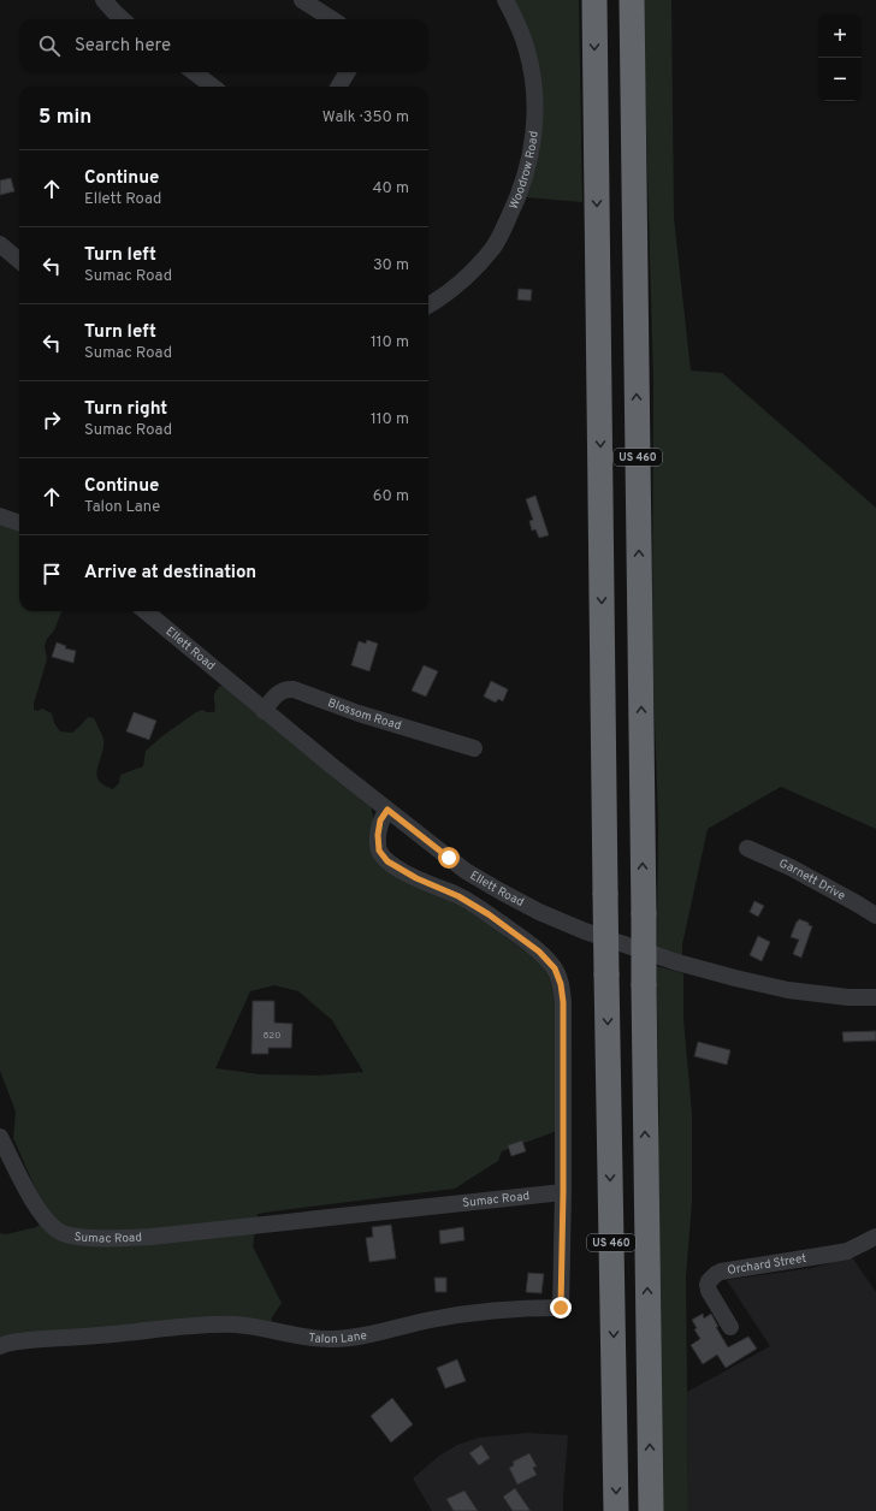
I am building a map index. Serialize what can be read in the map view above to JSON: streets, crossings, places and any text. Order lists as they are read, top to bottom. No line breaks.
{"streets":{"highway":["US 460"],"street":["Woodrow Road","Ellett Road","Blossom Road","Garnett Drive","Sumac Road","Orchard Street","Talon Lane"]},"crossings":[["Ellett Road","Blossom Road"],["Sumac Road","Talon Lane"]],"house_numbers":["820"],"page":{"map_buttons":["+","−"],"search":"Search here","heading":["5 min","Walk · 350 m"],"list":[["Continue","Ellett Road","40 m"],["Turn left","Sumac Road","30 m"],["Turn left","Sumac Road","110 m"],["Turn right","Sumac Road","110 m"],["Continue","Talon Lane","60 m"],"Arrive at destination"]}}
